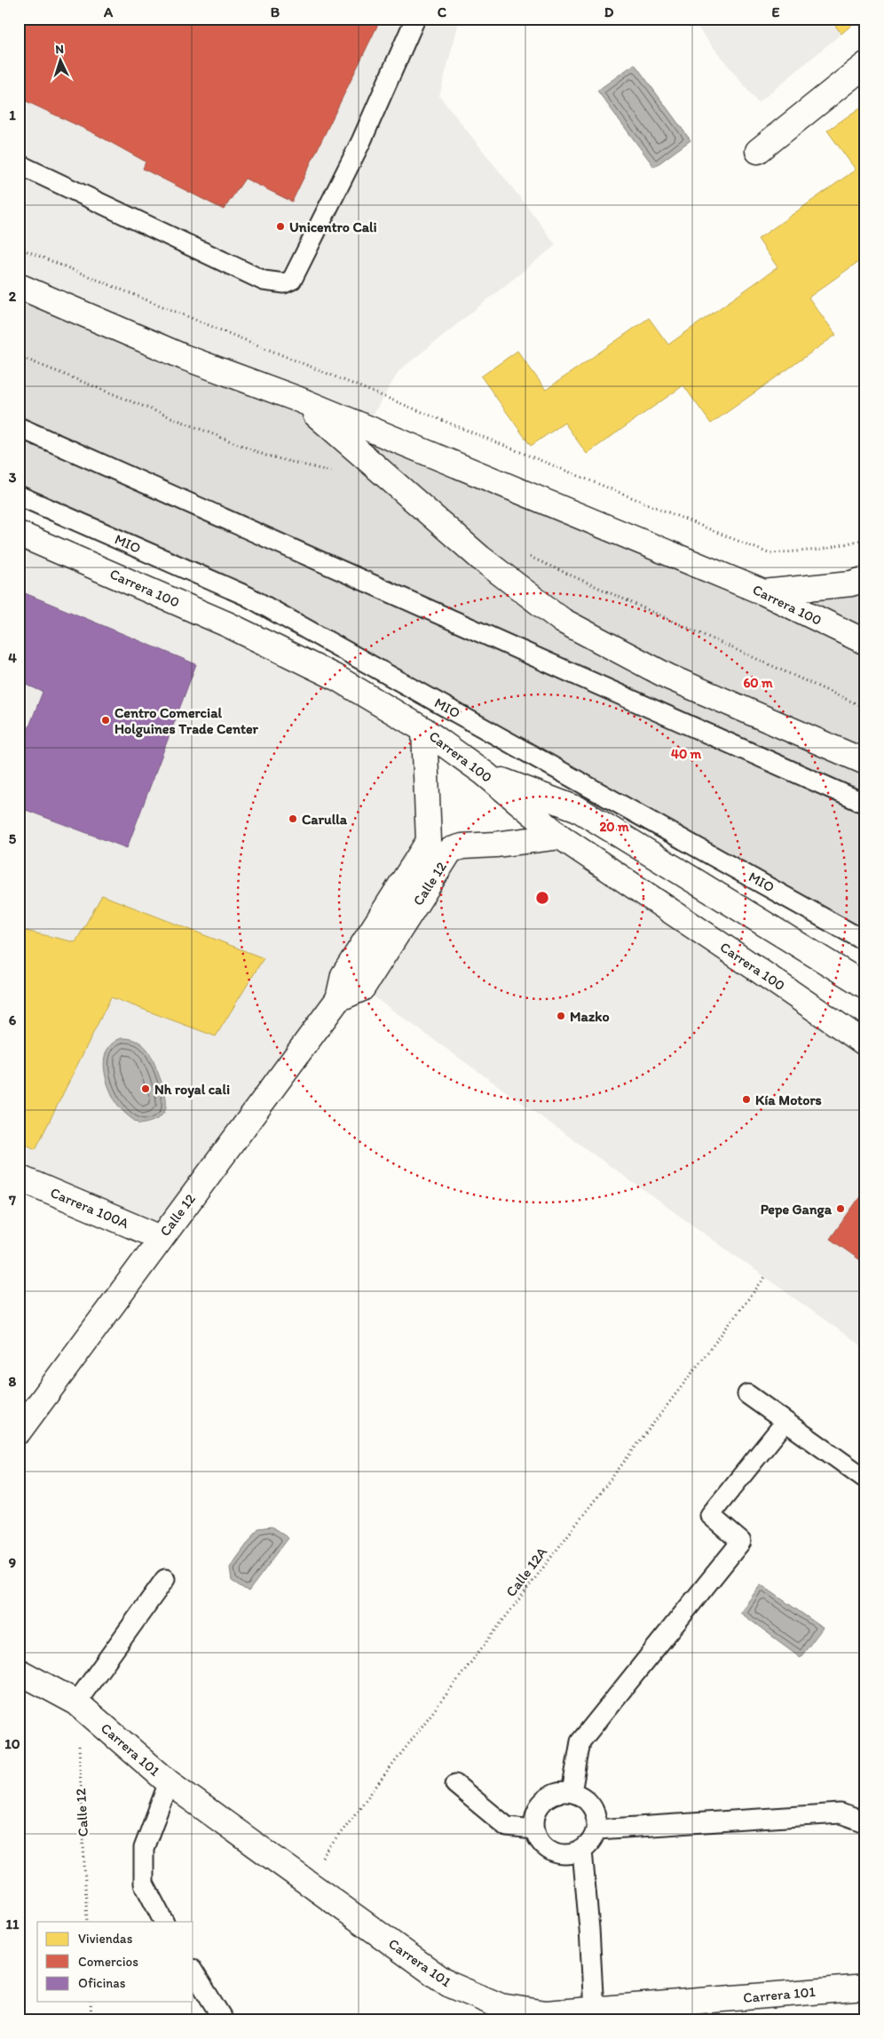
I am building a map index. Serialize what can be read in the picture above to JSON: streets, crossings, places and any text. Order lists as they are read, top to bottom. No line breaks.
{"streets":{"main road":["Carrera 100","Calle 12","Carrera 100A","Carrera 101"],"lane":["MIO"],"path":["Calle 12A"]},"crossings":[["Carrera 100","Calle 12"],["Calle 12","Carrera 100A"],["Calle 12","Carrera 101"],["Calle 12A","Carrera 101"]],"places":["Unicentro Cali","Centro Comercial Holguines Trade Center","Carulla","Mazko","Nh royal cali","Kía Motors","Pepe Ganga"],"legend":["Viviendas","Comercios","Oficinas"],"north":"top","grid":{"columns":["A","B","C","D","E"],"rows":["1","2","3","4","5","6","7","8","9","10","11"]},"rings":["60 m","40 m","20 m"]}
